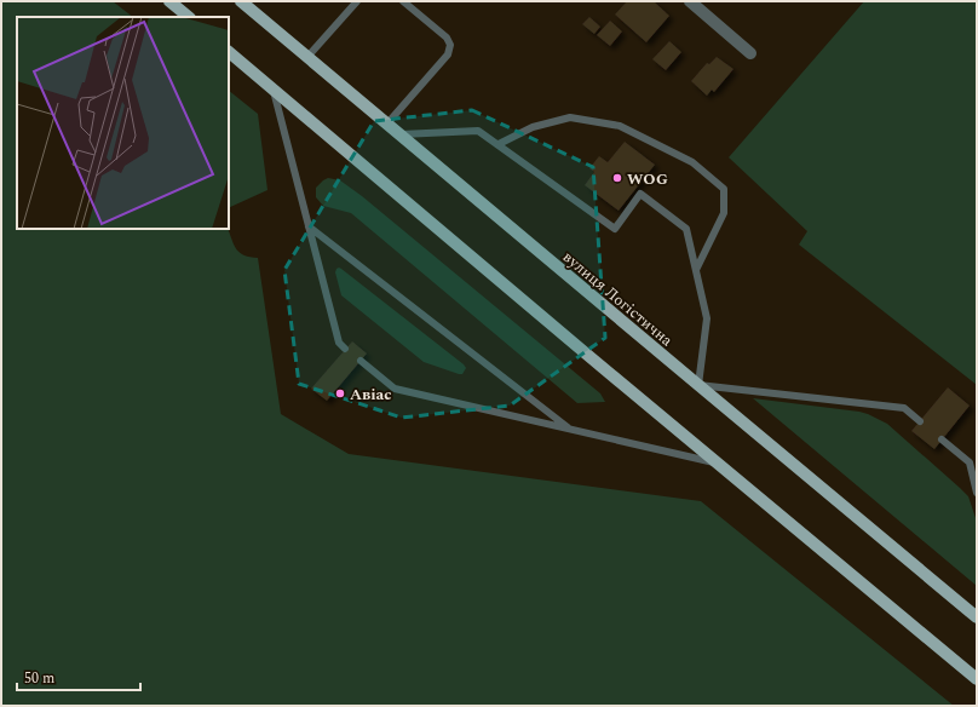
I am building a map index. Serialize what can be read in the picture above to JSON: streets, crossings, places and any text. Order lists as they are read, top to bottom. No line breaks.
{"streets":{"main road":["вулиця Логістична"]},"places":["WOG","Авіас"],"scale_bar":"50 m"}
